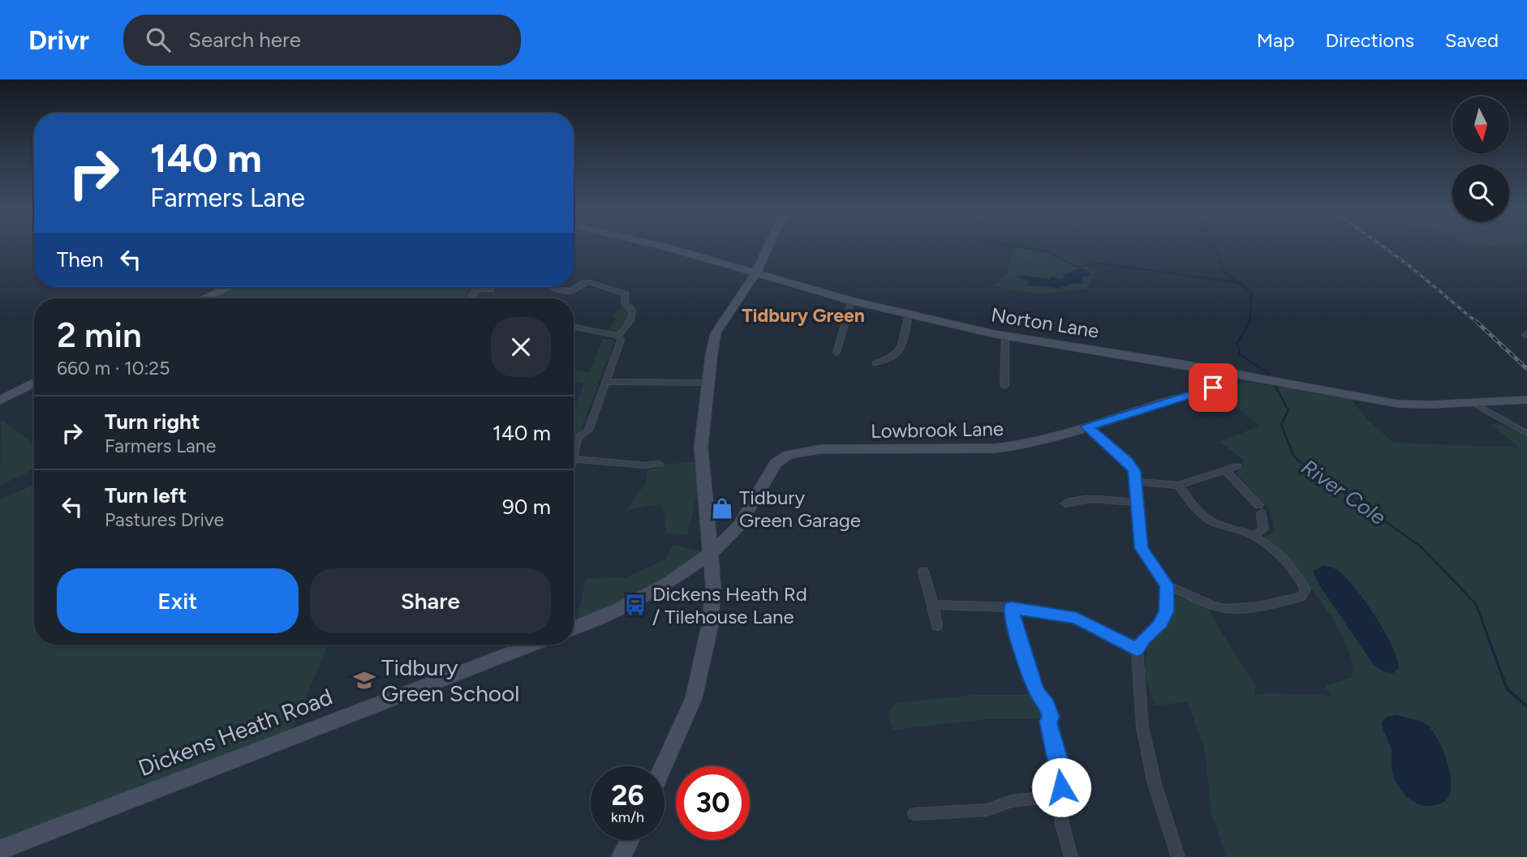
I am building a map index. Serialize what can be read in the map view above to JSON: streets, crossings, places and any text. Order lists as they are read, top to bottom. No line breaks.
{"streets":{"street":["Norton Lane","Lowbrook Lane","Dickens Heath Road"]},"crossings":[["Norton Lane","Lowbrook Lane"]],"districts":["Tidbury Green"],"water":["River Cole"],"places":{"shop":["Tidbury Green Garage"],"bus stop":["Dickens Heath Rd / Tilehouse Lane"],"school or university":["Tidbury Green School"]},"north":"bottom","page":{"header":"Drivr","search":"Search here","nav":["Map","Directions","Saved"],"turn":["140 m","Farmers Lane"],"then":"Then","heading":["2 min","660 m · 10:25"],"list":[{"name":"Turn right","note":"Farmers Lane","value":"140 m"},{"name":"Turn left","note":"Pastures Drive","value":"90 m"}],"buttons":["Exit","Share"],"speed":"26 km/h","limit":"30"}}
